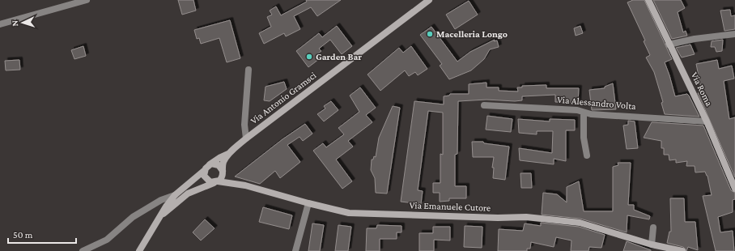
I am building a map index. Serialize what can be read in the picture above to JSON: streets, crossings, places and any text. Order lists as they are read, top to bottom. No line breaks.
{"streets":{"main road":["Via Roma","Via Antonio Gramsci","Via Emanuele Cutore"],"street":["Via Alessandro Volta"]},"crossings":[["Via Roma","Via Alessandro Volta"],["Via Antonio Gramsci","Via Emanuele Cutore"]],"places":["Macelleria Longo","Garden Bar"],"scale_bar":"50 m","north":"left"}
